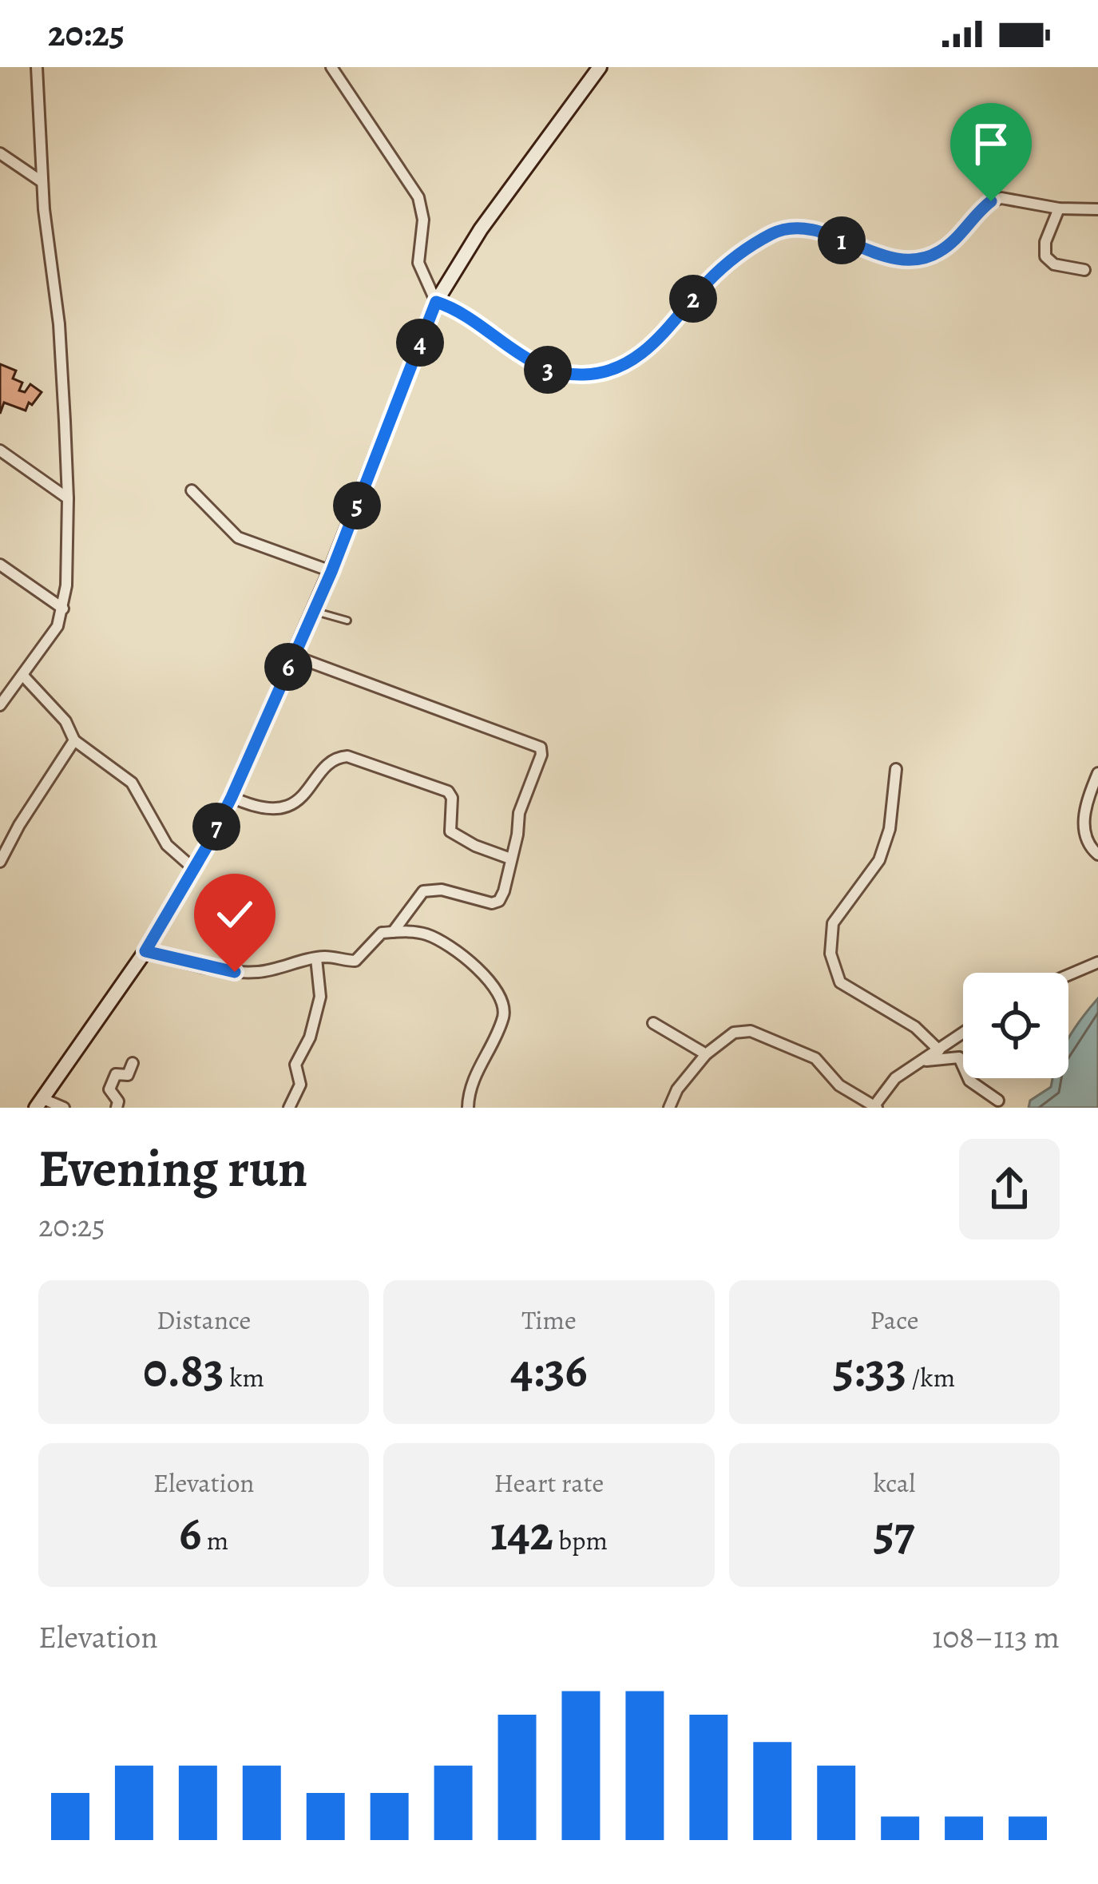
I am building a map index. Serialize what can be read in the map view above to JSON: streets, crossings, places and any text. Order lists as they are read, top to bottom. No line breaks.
{"page":{"status":"20:25","pins":["1","2","4","3","5","6","7"],"heading":["Evening run","20:25"],"stats":[["Distance","0.83 km"],["Time","4:36"],["Pace","5:33 /km"],["Elevation","6 m"],["Heart rate","142 bpm"],["kcal","57"]],"chart":["Elevation","108–113 m"]}}
